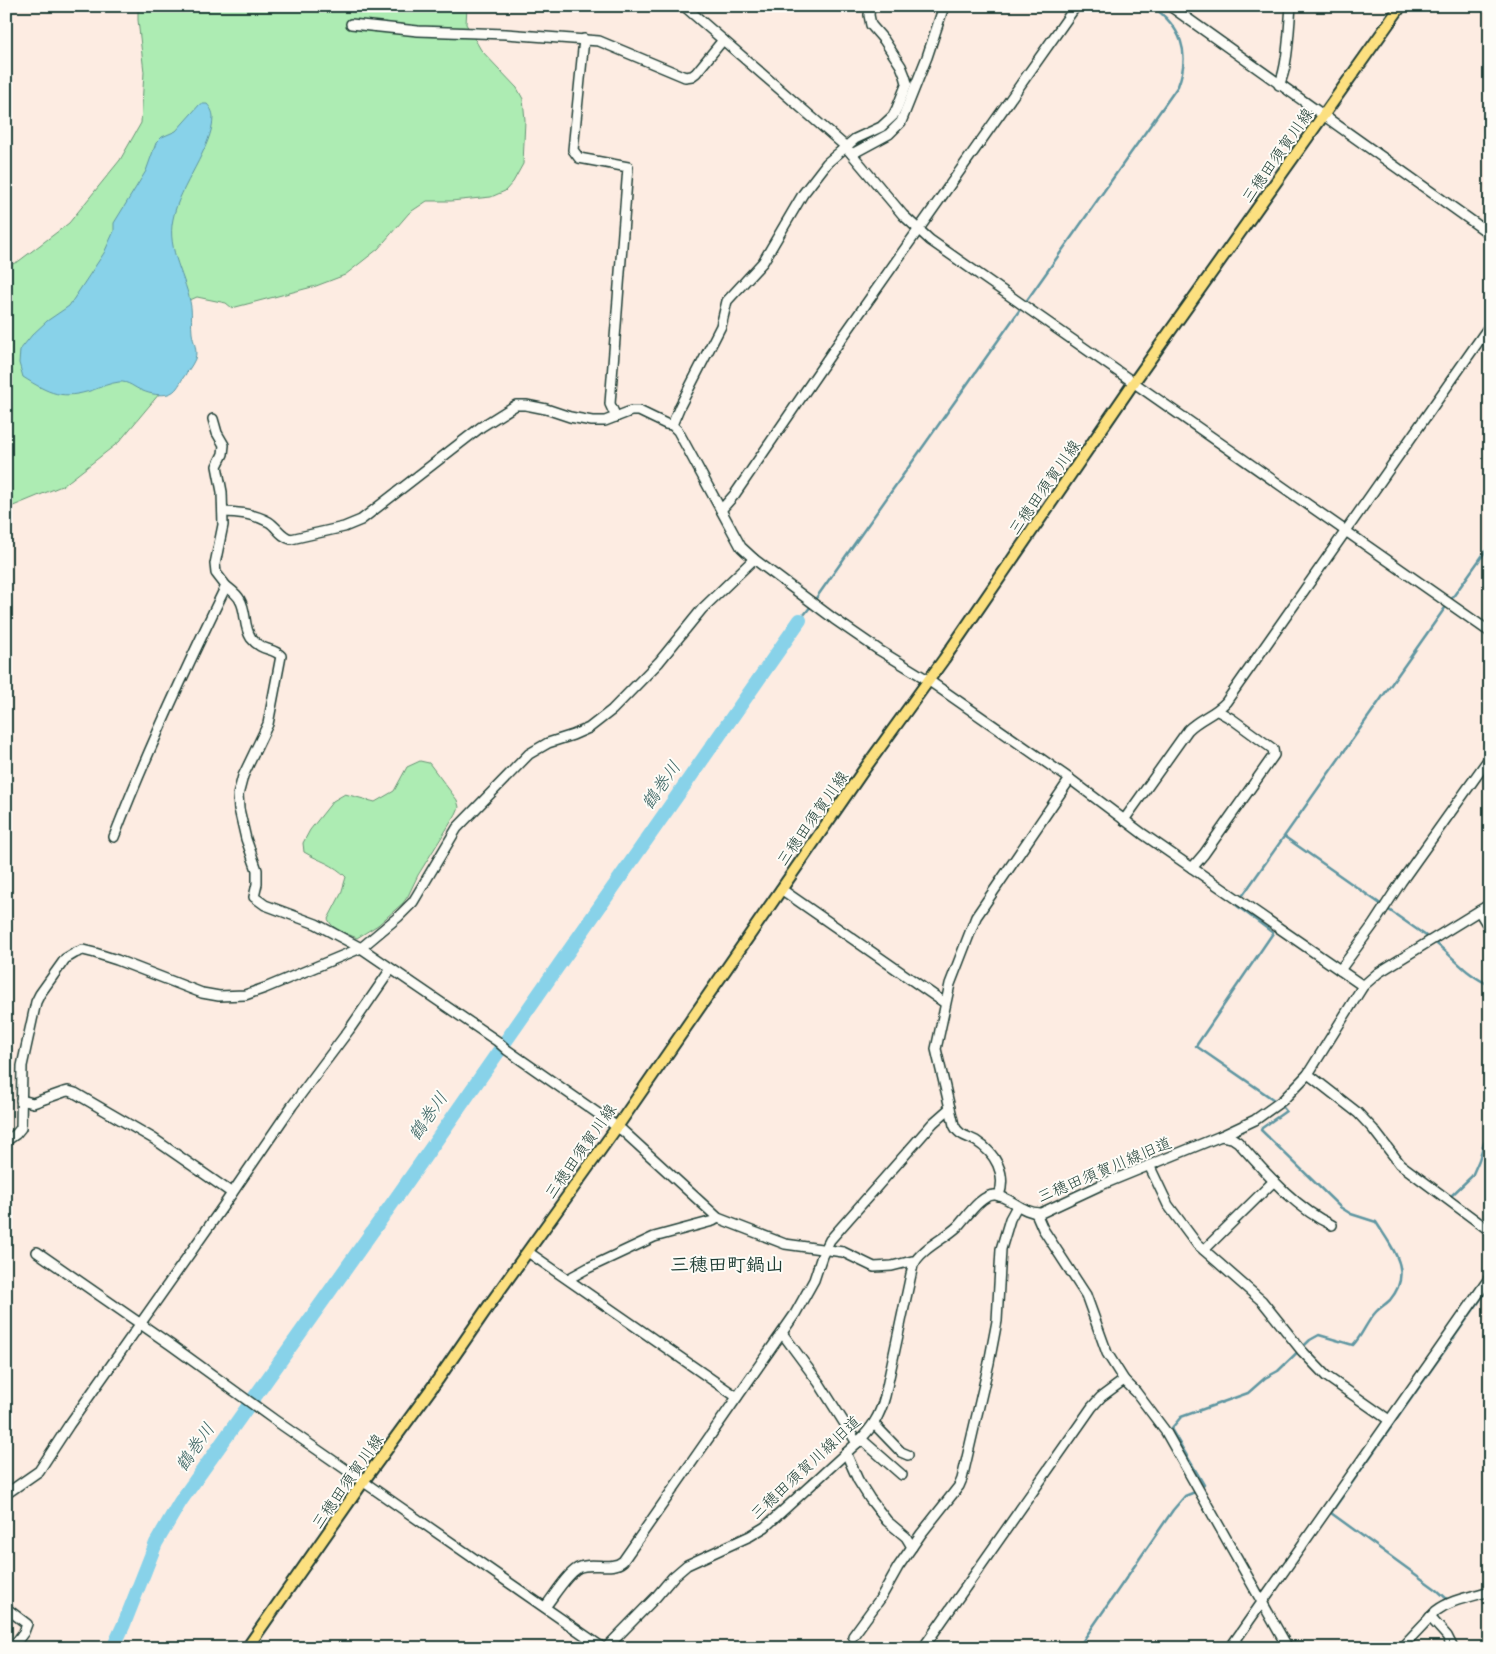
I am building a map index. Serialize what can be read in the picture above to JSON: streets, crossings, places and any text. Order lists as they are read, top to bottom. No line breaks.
{"streets":{"main road":["三穂田須賀川線"],"street":["三穂田須賀川線旧道"]},"districts":["三穂田町鍋山"],"water":["鶴巻川"]}
